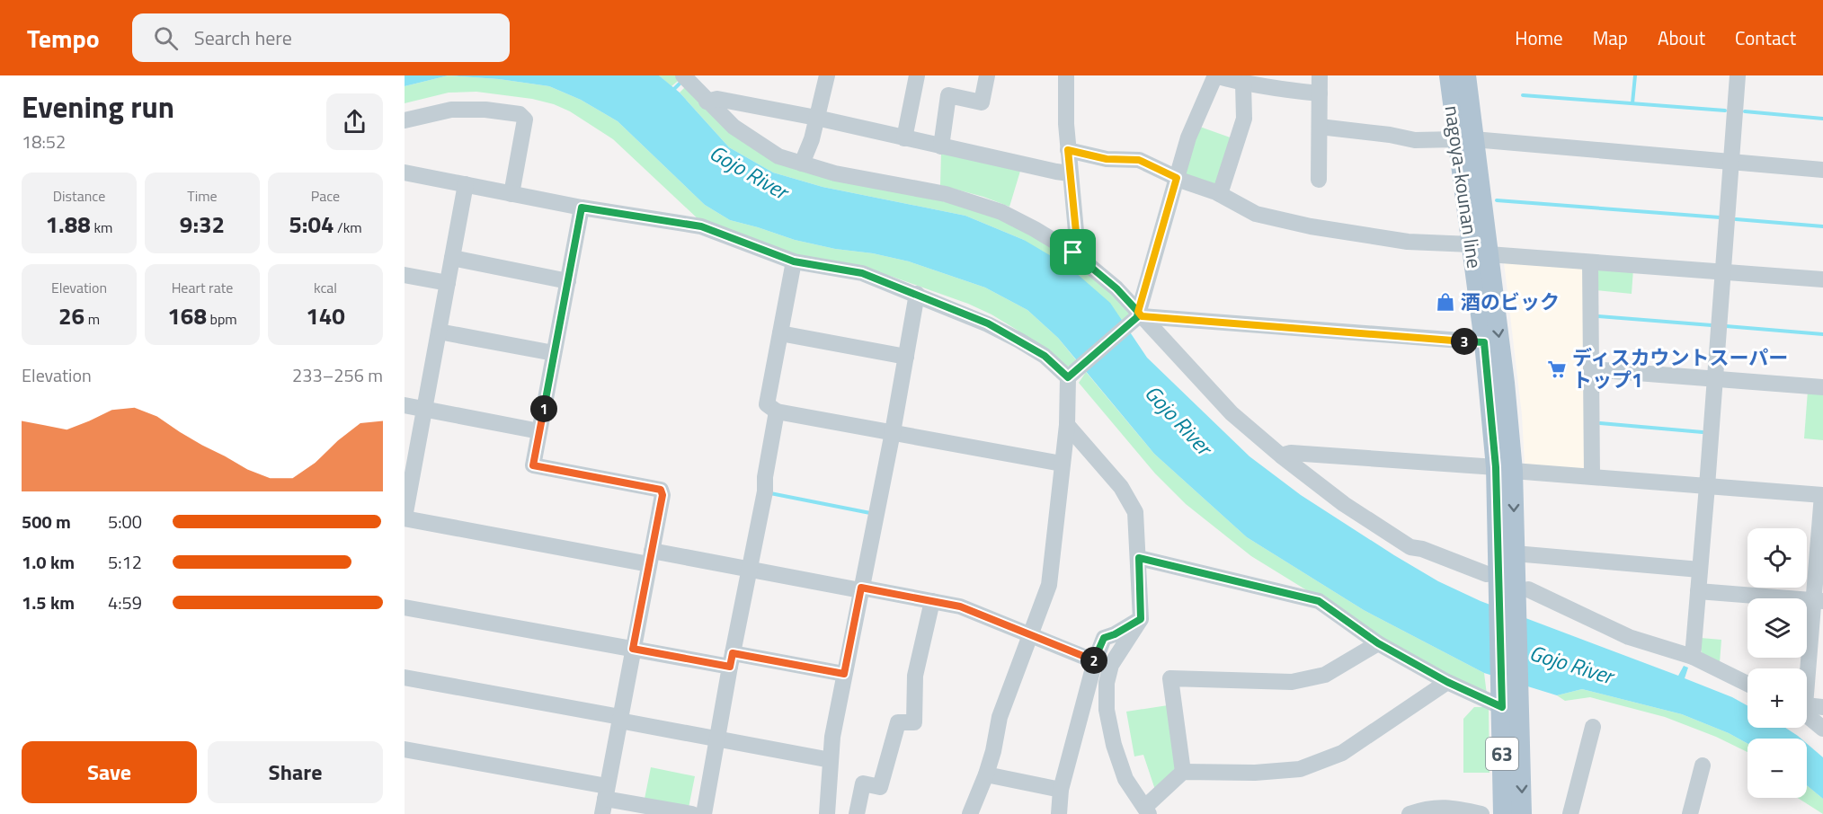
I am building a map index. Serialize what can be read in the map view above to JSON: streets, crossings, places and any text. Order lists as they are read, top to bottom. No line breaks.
{"streets":{"main road":["nagoya-kounan line","63"]},"water":["Gojo River"],"places":{"shop":["酒のビック"],"supermarket":["ディスカウントスーパー トップ1"]},"page":{"header":"Tempo","search":"Search here","nav":["Home","Map","About","Contact"],"heading":["Evening run","18:52"],"stats":[["Distance","1.88 km"],["Time","9:32"],["Pace","5:04 /km"],["Elevation","26 m"],["Heart rate","168 bpm"],["kcal","140"]],"pins":["3","1","2"],"chart":["Elevation","233–256 m"],"list":[{"name":"500 m","note":"5:00"},{"name":"1.0 km","note":"5:12"},{"name":"1.5 km","note":"4:59"}],"map_buttons":["+","−"],"buttons":["Save","Share"]}}
